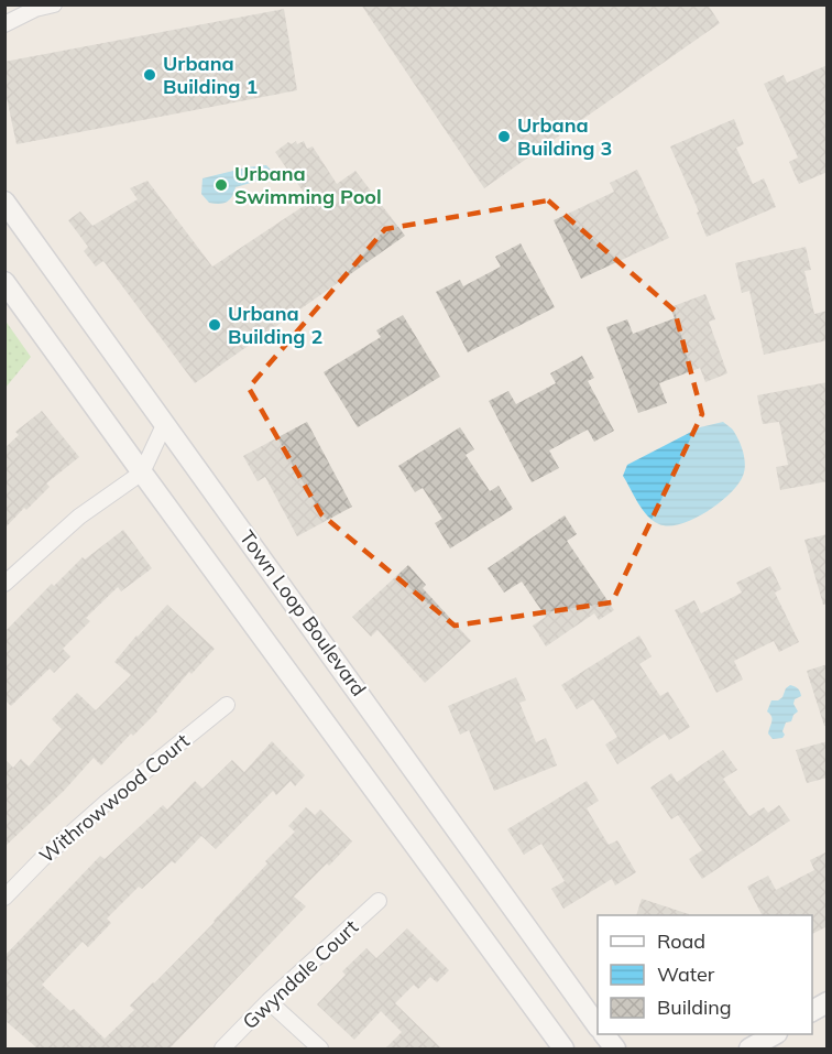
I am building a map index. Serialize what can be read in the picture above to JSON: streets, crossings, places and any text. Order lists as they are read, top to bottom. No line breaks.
{"streets":{"street":["Town Loop Boulevard","Withrowwood Court","Gwyndale Court"]},"places":["Urbana Building 1","Urbana Building 3","Urbana Swimming Pool","Urbana Building 2"],"legend":["Road","Water","Building"]}
